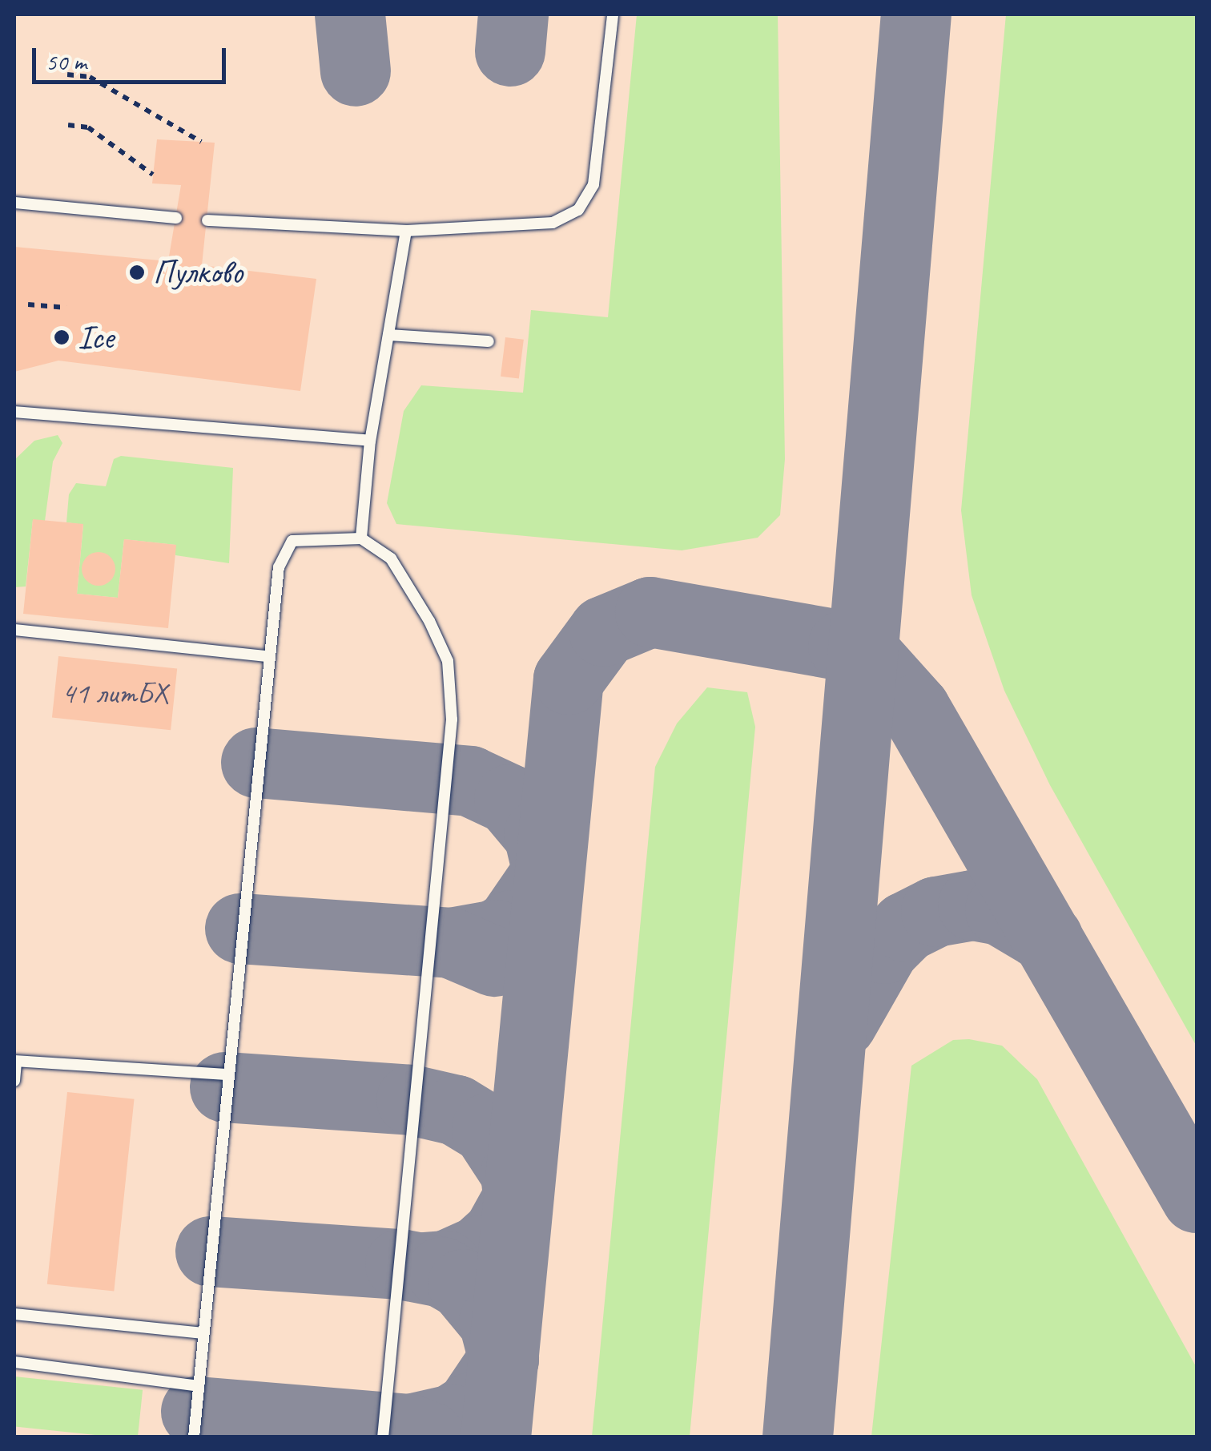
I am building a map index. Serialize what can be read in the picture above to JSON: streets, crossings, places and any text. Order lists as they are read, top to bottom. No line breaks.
{"places":["Пулково","Ice"],"house_numbers":["41 литБХ"],"scale_bar":"50 m"}
